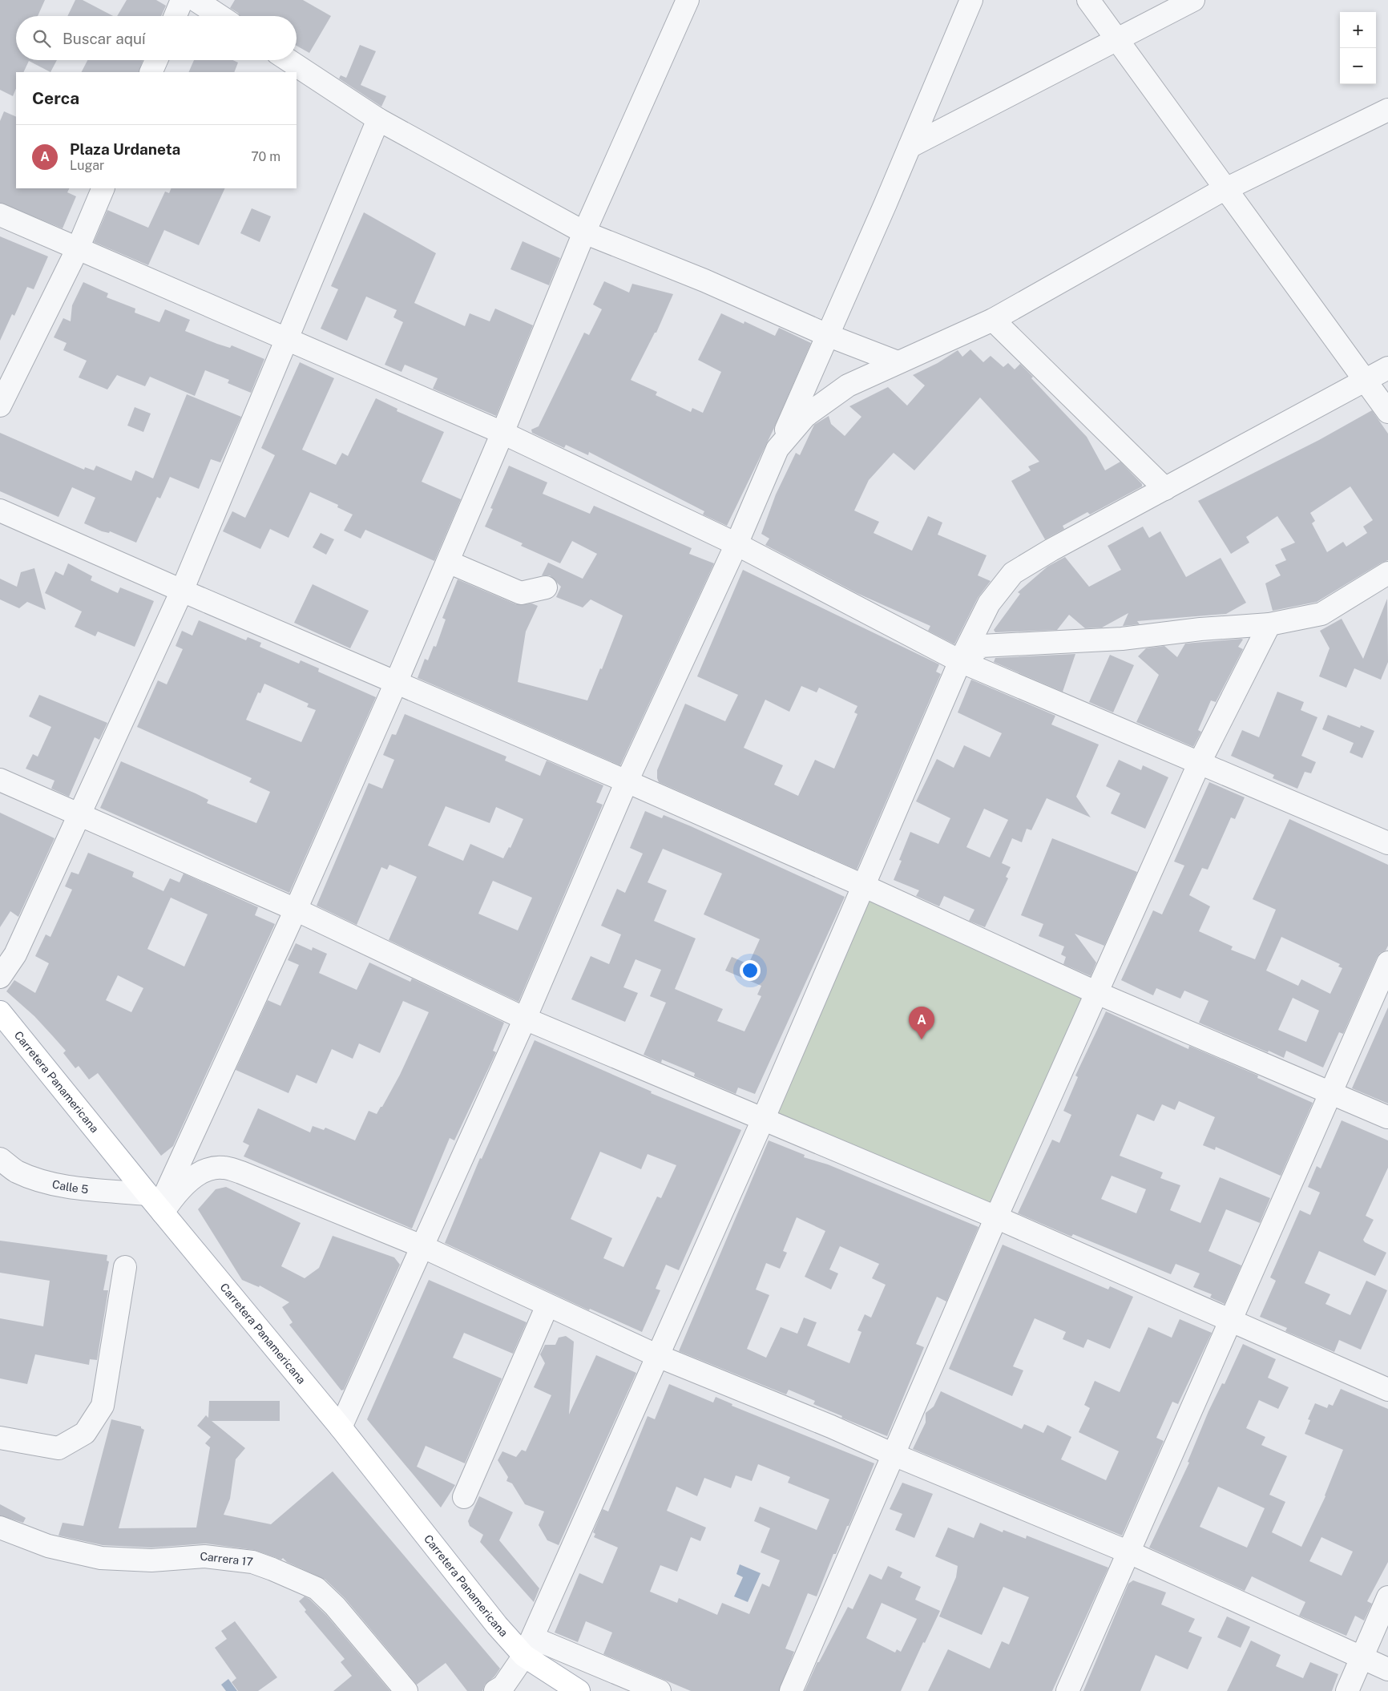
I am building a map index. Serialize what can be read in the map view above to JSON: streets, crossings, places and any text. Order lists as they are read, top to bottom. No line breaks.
{"streets":{"main road":["Carretera Panamericana"],"street":["Calle 5","Carrera 17"]},"crossings":[["Carretera Panamericana","Calle 5"]],"page":{"map_buttons":["+","−"],"search":"Buscar aquí","heading":"Cerca","list":[{"mark":"A","name":"Plaza Urdaneta","note":"Lugar","value":"70 m"}],"pins":"A"}}
